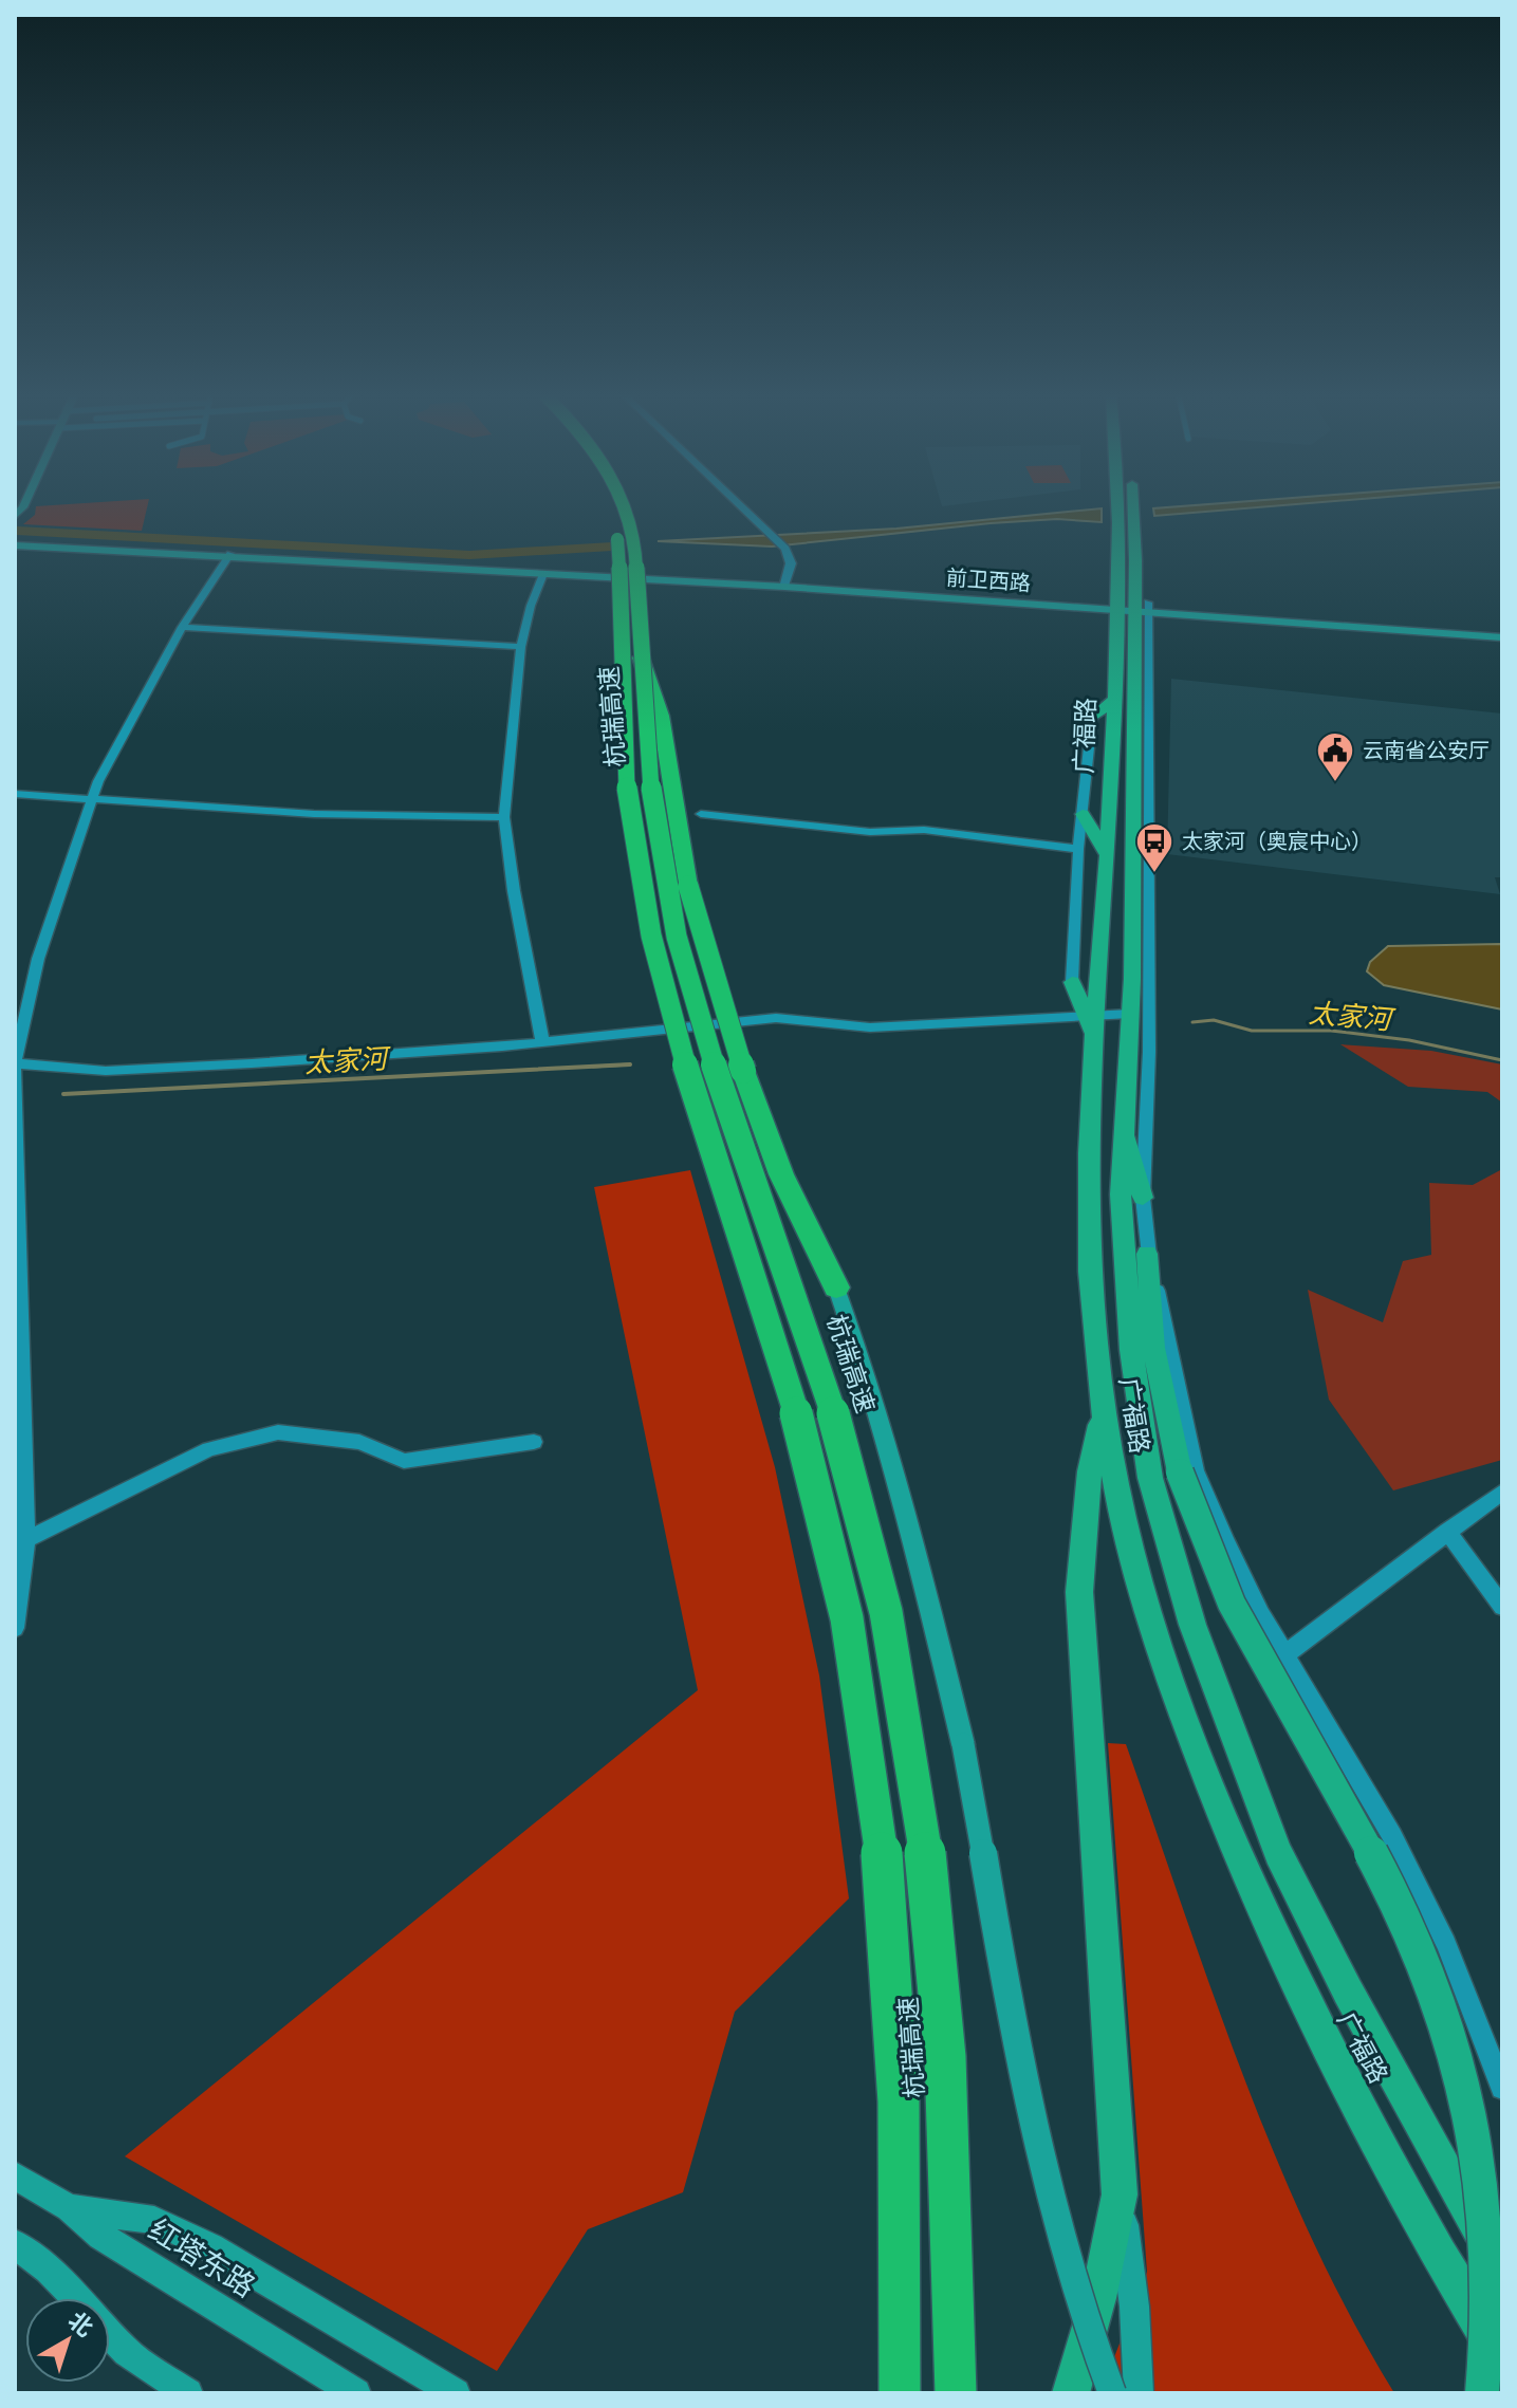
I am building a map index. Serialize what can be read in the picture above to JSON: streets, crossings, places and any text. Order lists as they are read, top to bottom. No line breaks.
{"streets":{"highway":["杭瑞高速"],"main road":["前卫西路","广福路","红塔东路"]},"crossings":[["前卫西路","广福路"]],"water":["太家河"],"places":{"public building":["云南省公安厅"],"bus stop":["太家河（奥宸中心）"]},"north":"top right"}
